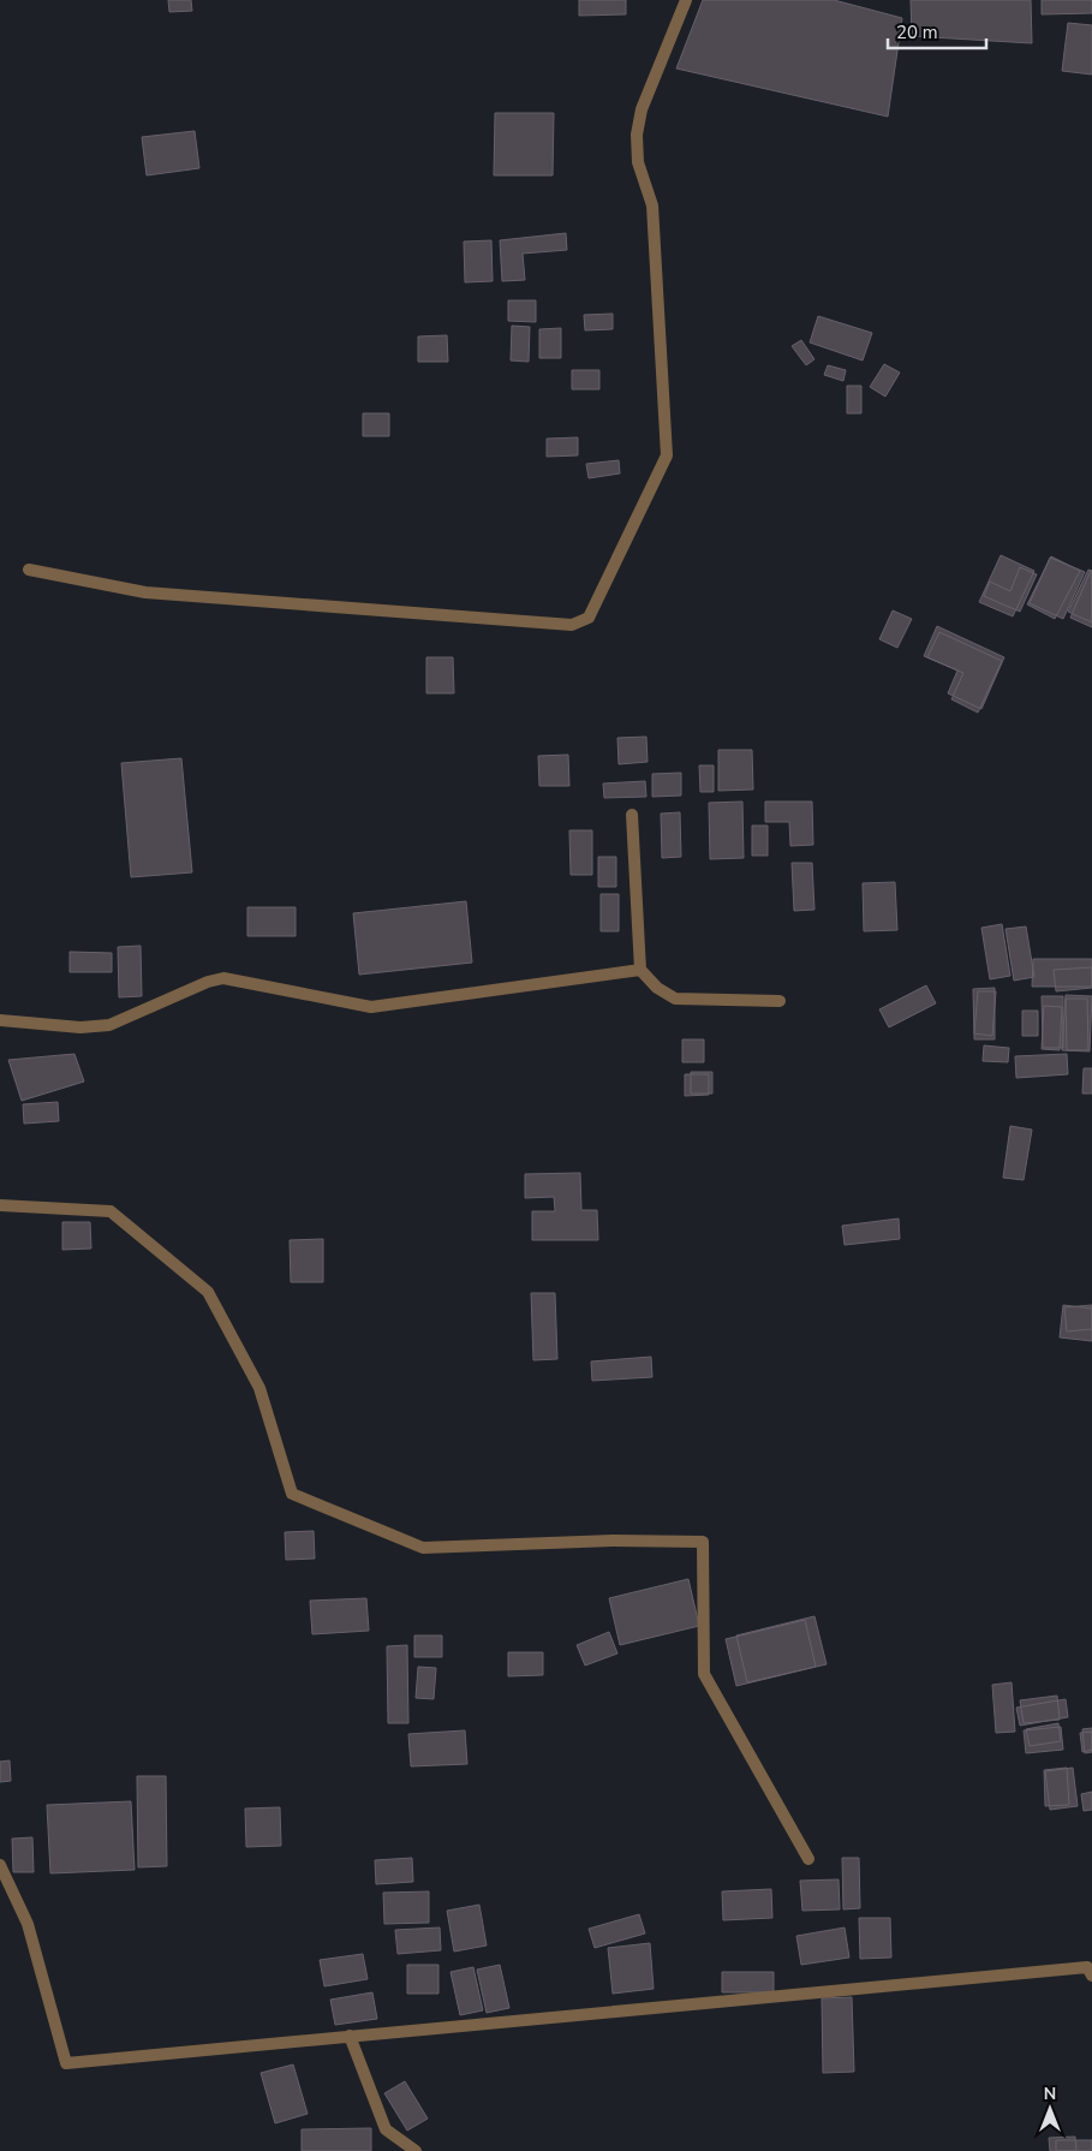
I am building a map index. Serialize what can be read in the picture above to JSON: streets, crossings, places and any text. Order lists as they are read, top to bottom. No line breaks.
{"scale_bar":"20 m","north":"top"}
